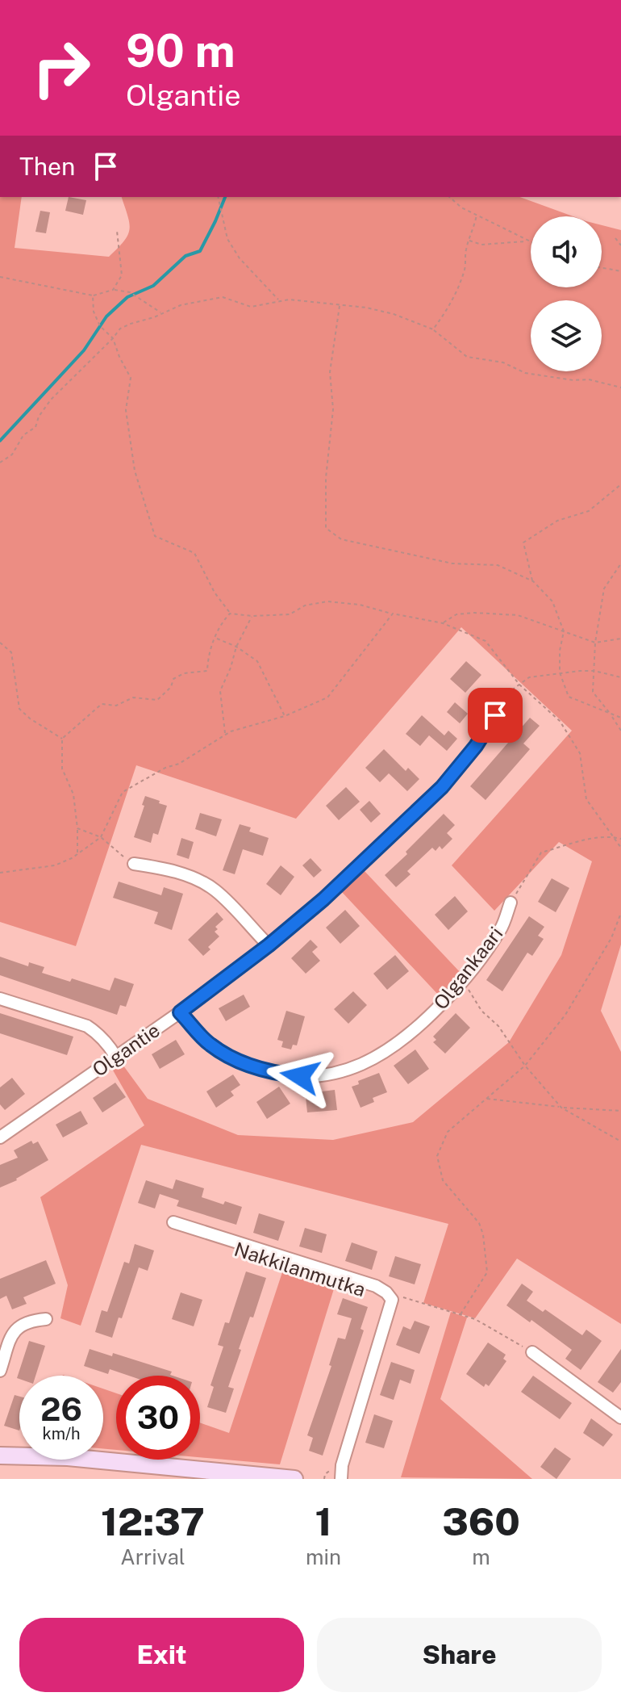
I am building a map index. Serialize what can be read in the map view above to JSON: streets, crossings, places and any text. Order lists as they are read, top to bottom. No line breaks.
{"streets":{"street":["Olgankaari","Olgantie","Nakkilanmutka"]},"crossings":[["Olgankaari","Olgantie"]],"page":{"turn":["90 m","Olgantie"],"then":"Then","speed":"26 km/h","limit":"30","eta":["12:37","Arrival","1","min","360","m"],"buttons":["Exit","Share"]}}
